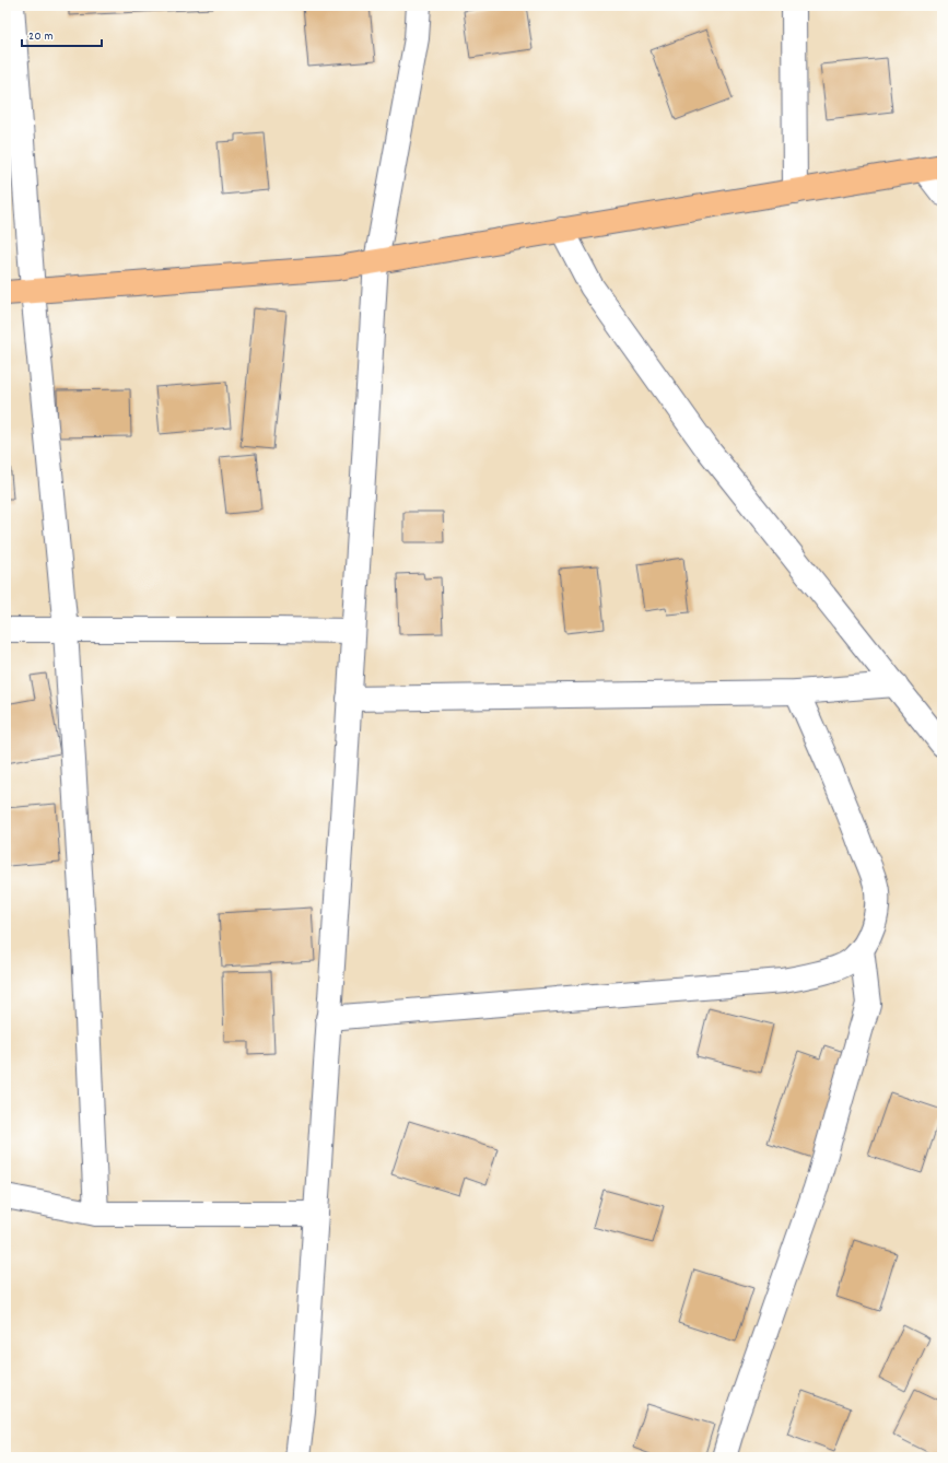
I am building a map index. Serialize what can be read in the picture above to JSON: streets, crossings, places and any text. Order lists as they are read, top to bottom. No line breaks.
{"scale_bar":"20 m"}
